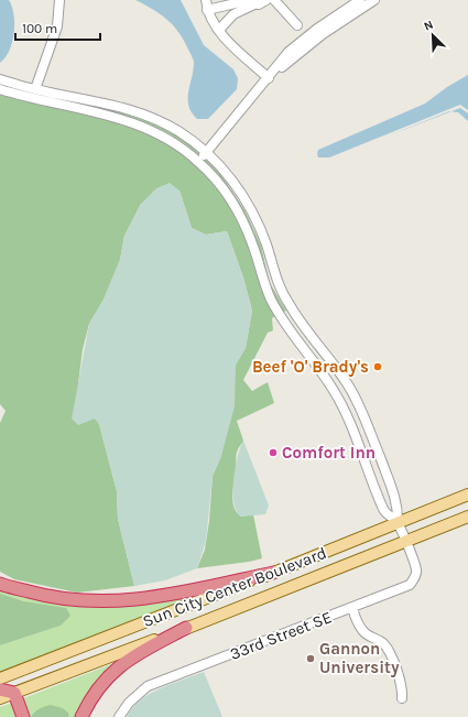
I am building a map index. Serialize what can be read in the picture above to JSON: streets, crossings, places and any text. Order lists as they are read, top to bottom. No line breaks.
{"streets":{"main road":["Sun City Center Boulevard"],"street":["33rd Street SE"]},"crossings":[["Sun City Center Boulevard","33rd Street SE"]],"places":["Beef 'O' Brady's","Comfort Inn","Gannon University"],"scale_bar":"100 m","north":"top left"}
